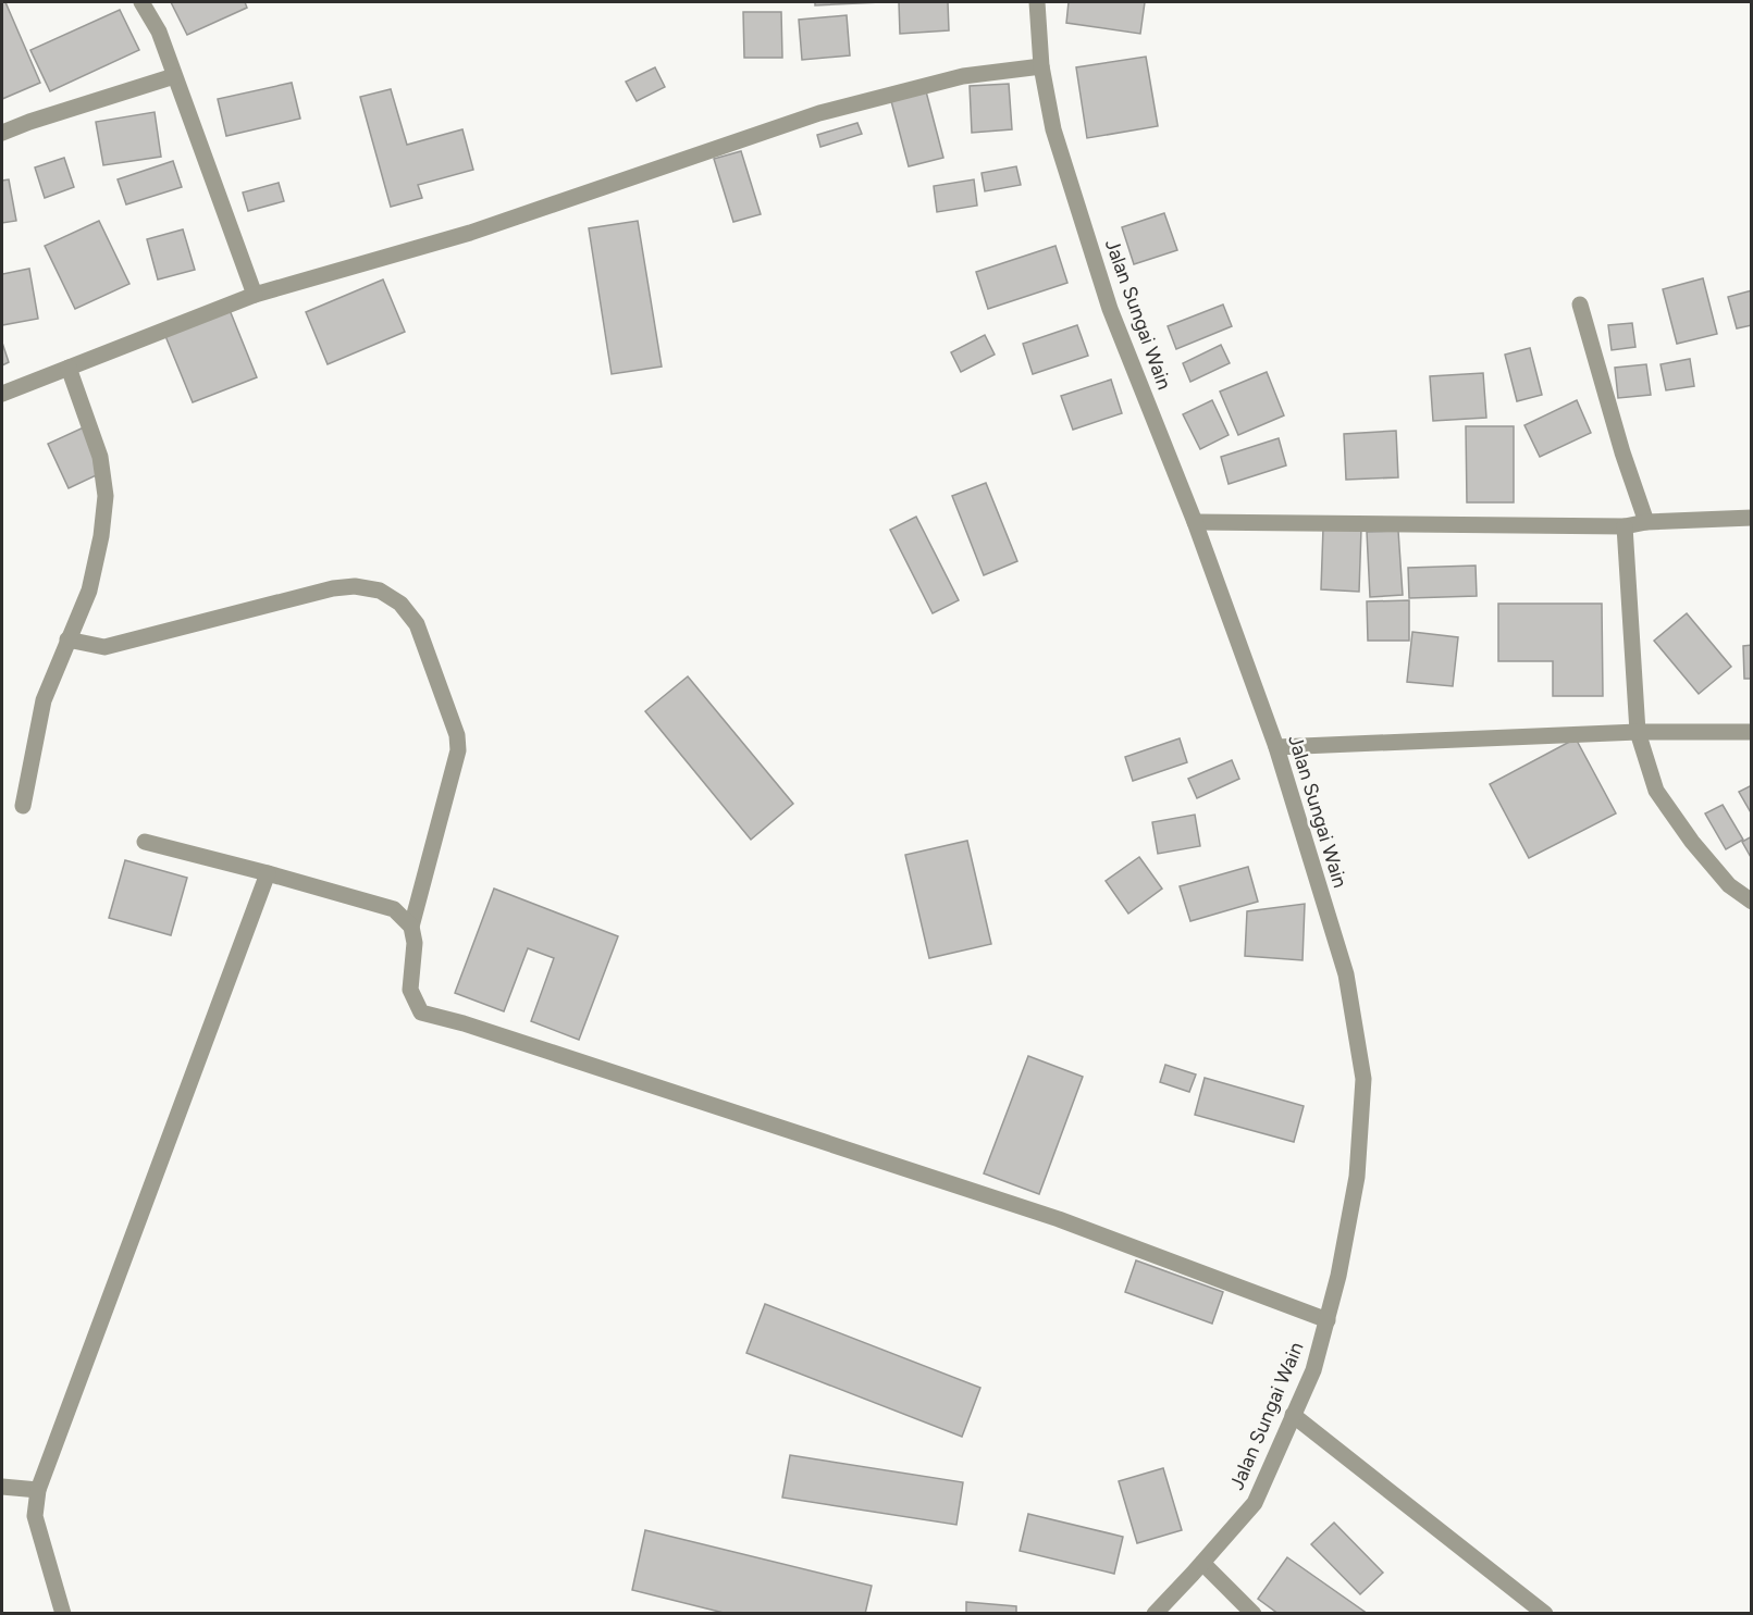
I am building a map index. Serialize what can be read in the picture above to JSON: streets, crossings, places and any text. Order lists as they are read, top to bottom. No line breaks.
{"streets":{"street":["Jalan Sungai Wain"]}}
